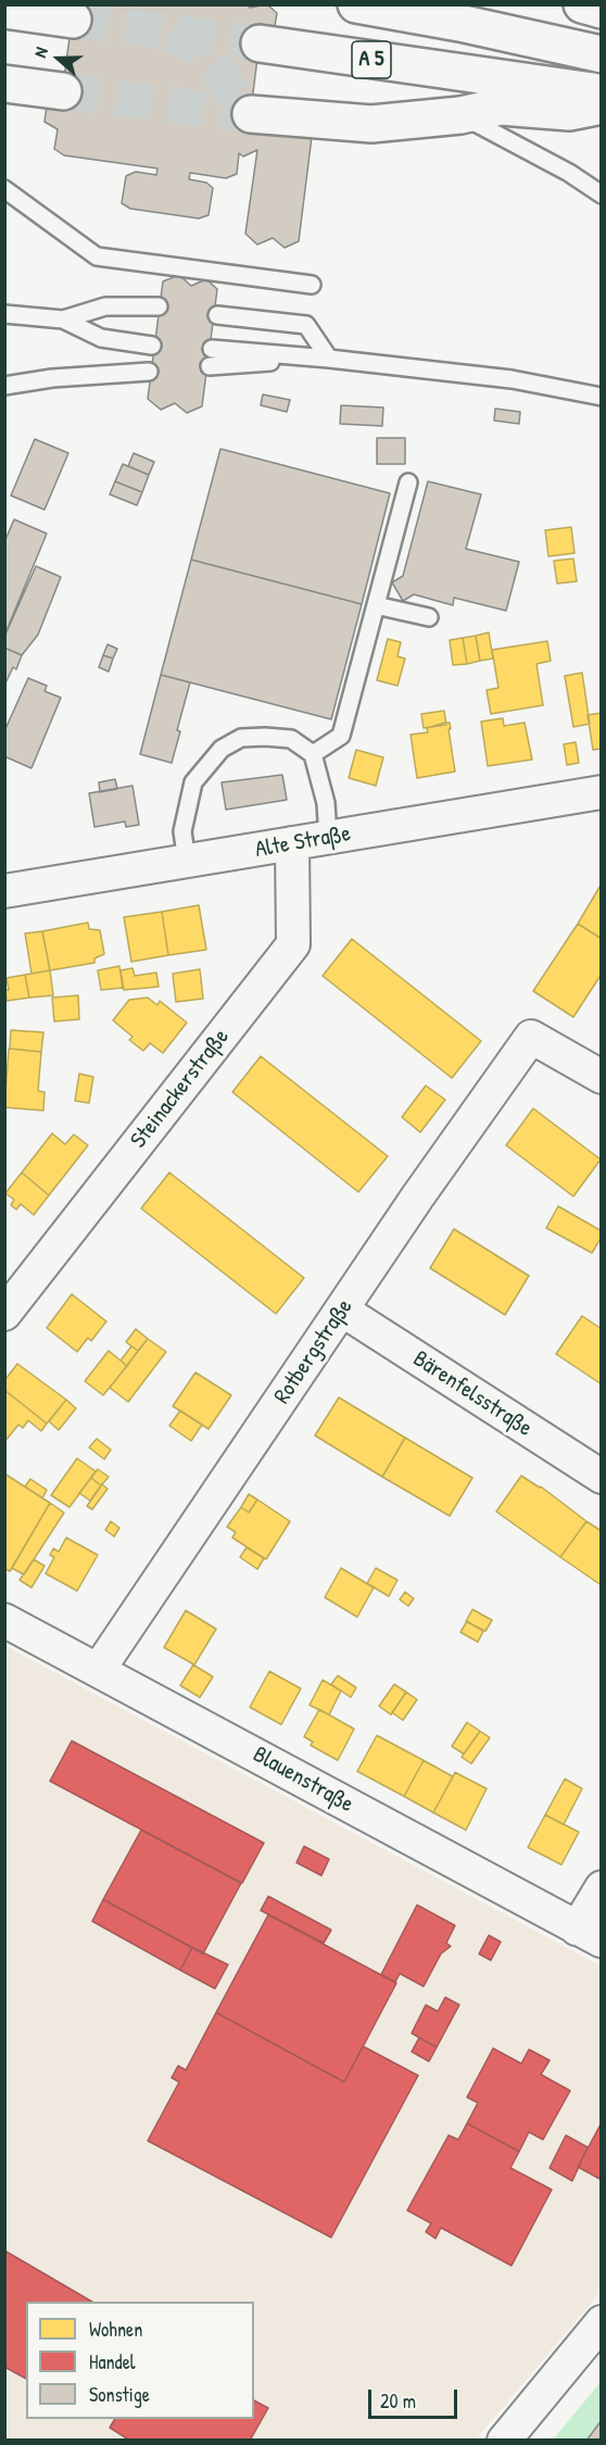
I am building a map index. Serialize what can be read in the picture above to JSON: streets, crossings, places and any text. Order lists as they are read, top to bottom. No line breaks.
{"streets":{"highway":["A 5"],"street":["Alte Straße","Steinackerstraße","Rotbergstraße","Bärenfelsstraße","Blauenstraße"]},"crossings":[["Alte Straße","Steinackerstraße"],["Rotbergstraße","Bärenfelsstraße"],["Rotbergstraße","Blauenstraße"]],"legend":["Wohnen","Handel","Sonstige"],"scale_bar":"20 m","north":"left"}
